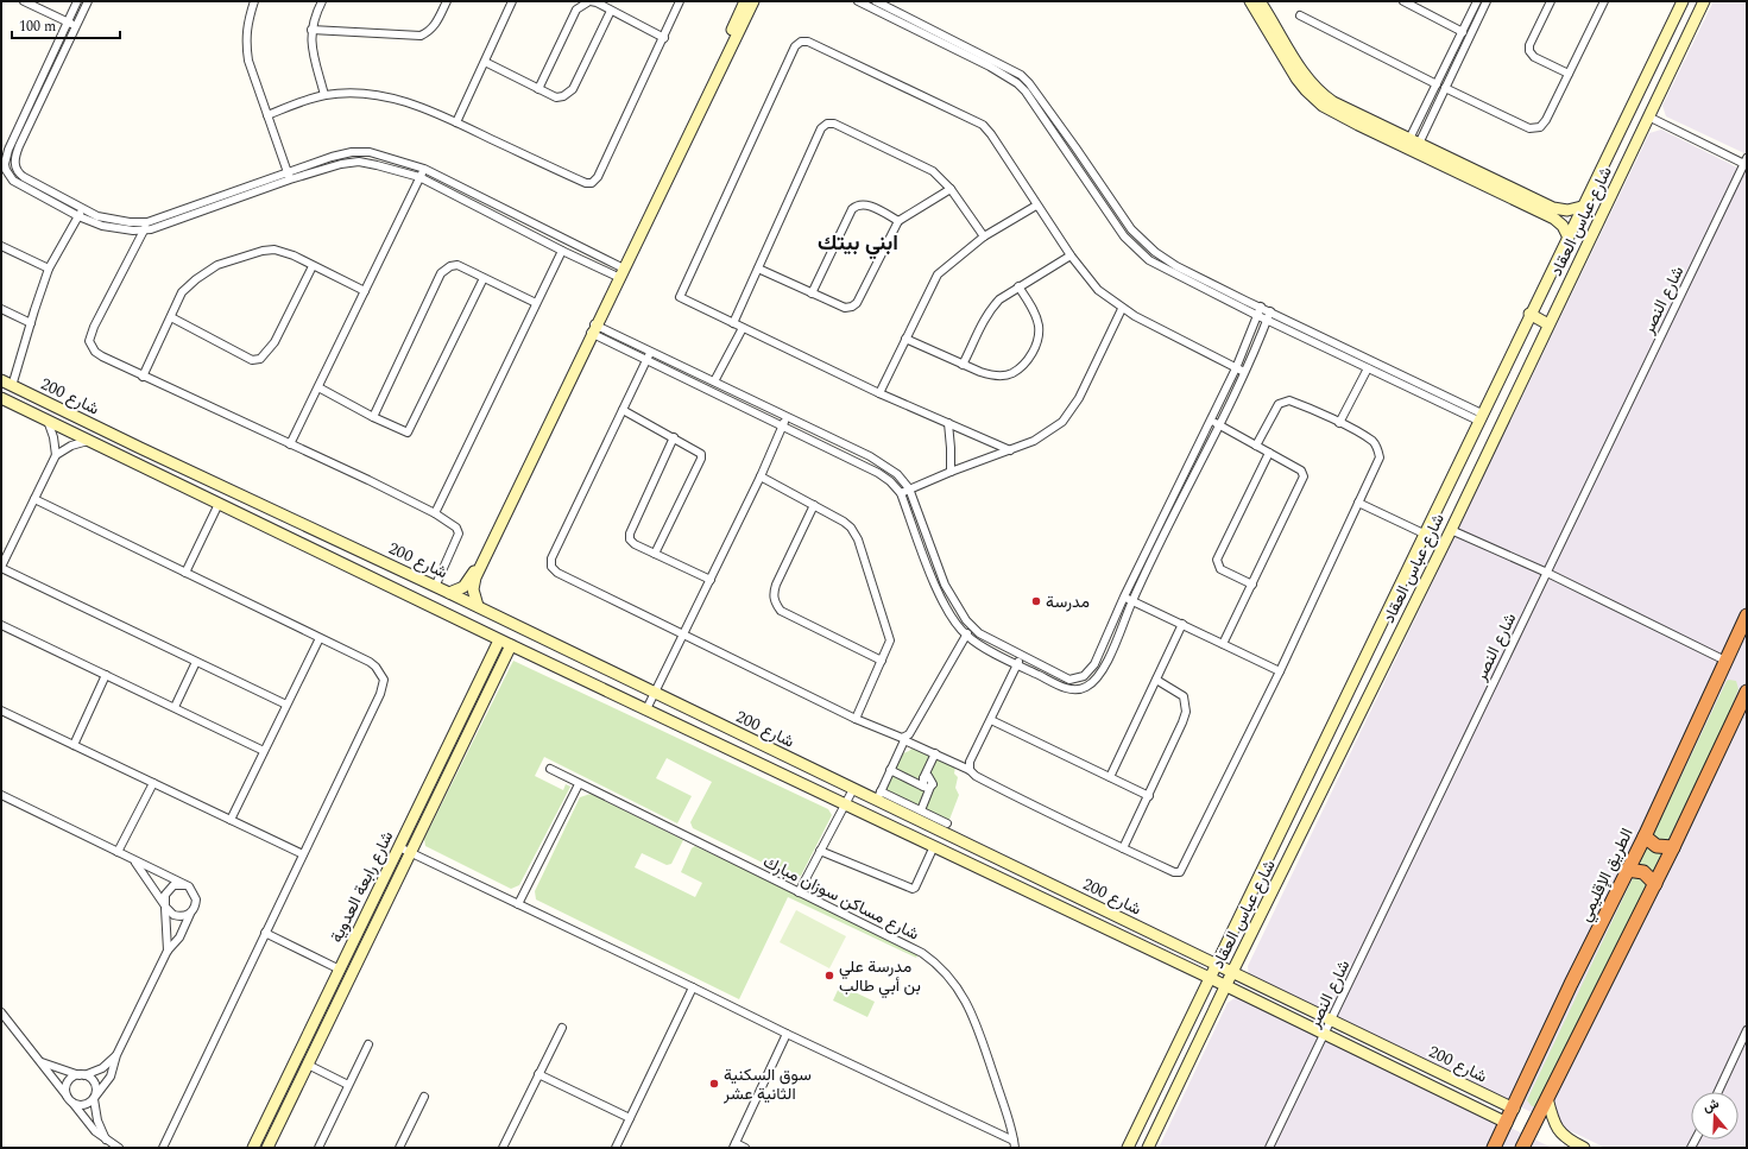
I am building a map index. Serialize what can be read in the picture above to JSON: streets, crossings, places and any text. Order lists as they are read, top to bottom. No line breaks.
{"streets":{"highway":["الطريق الإقليمي"],"street":["شارع عباس العقاد","شارع النصر","شارع 200","شارع رابعة العدوية","شارع مساكن سوزان مبارك"]},"crossings":[["شارع عباس العقاد","شارع 200"],["شارع النصر","شارع 200"],["شارع 200","الطريق الإقليمي"],["شارع 200","شارع رابعة العدوية"]],"districts":["ابني بيتك"],"places":["مدرسة","مدرسة علي بن أبي طالب","سوق السكنية الثانية عشر"],"scale_bar":"100 m","north":"top"}
